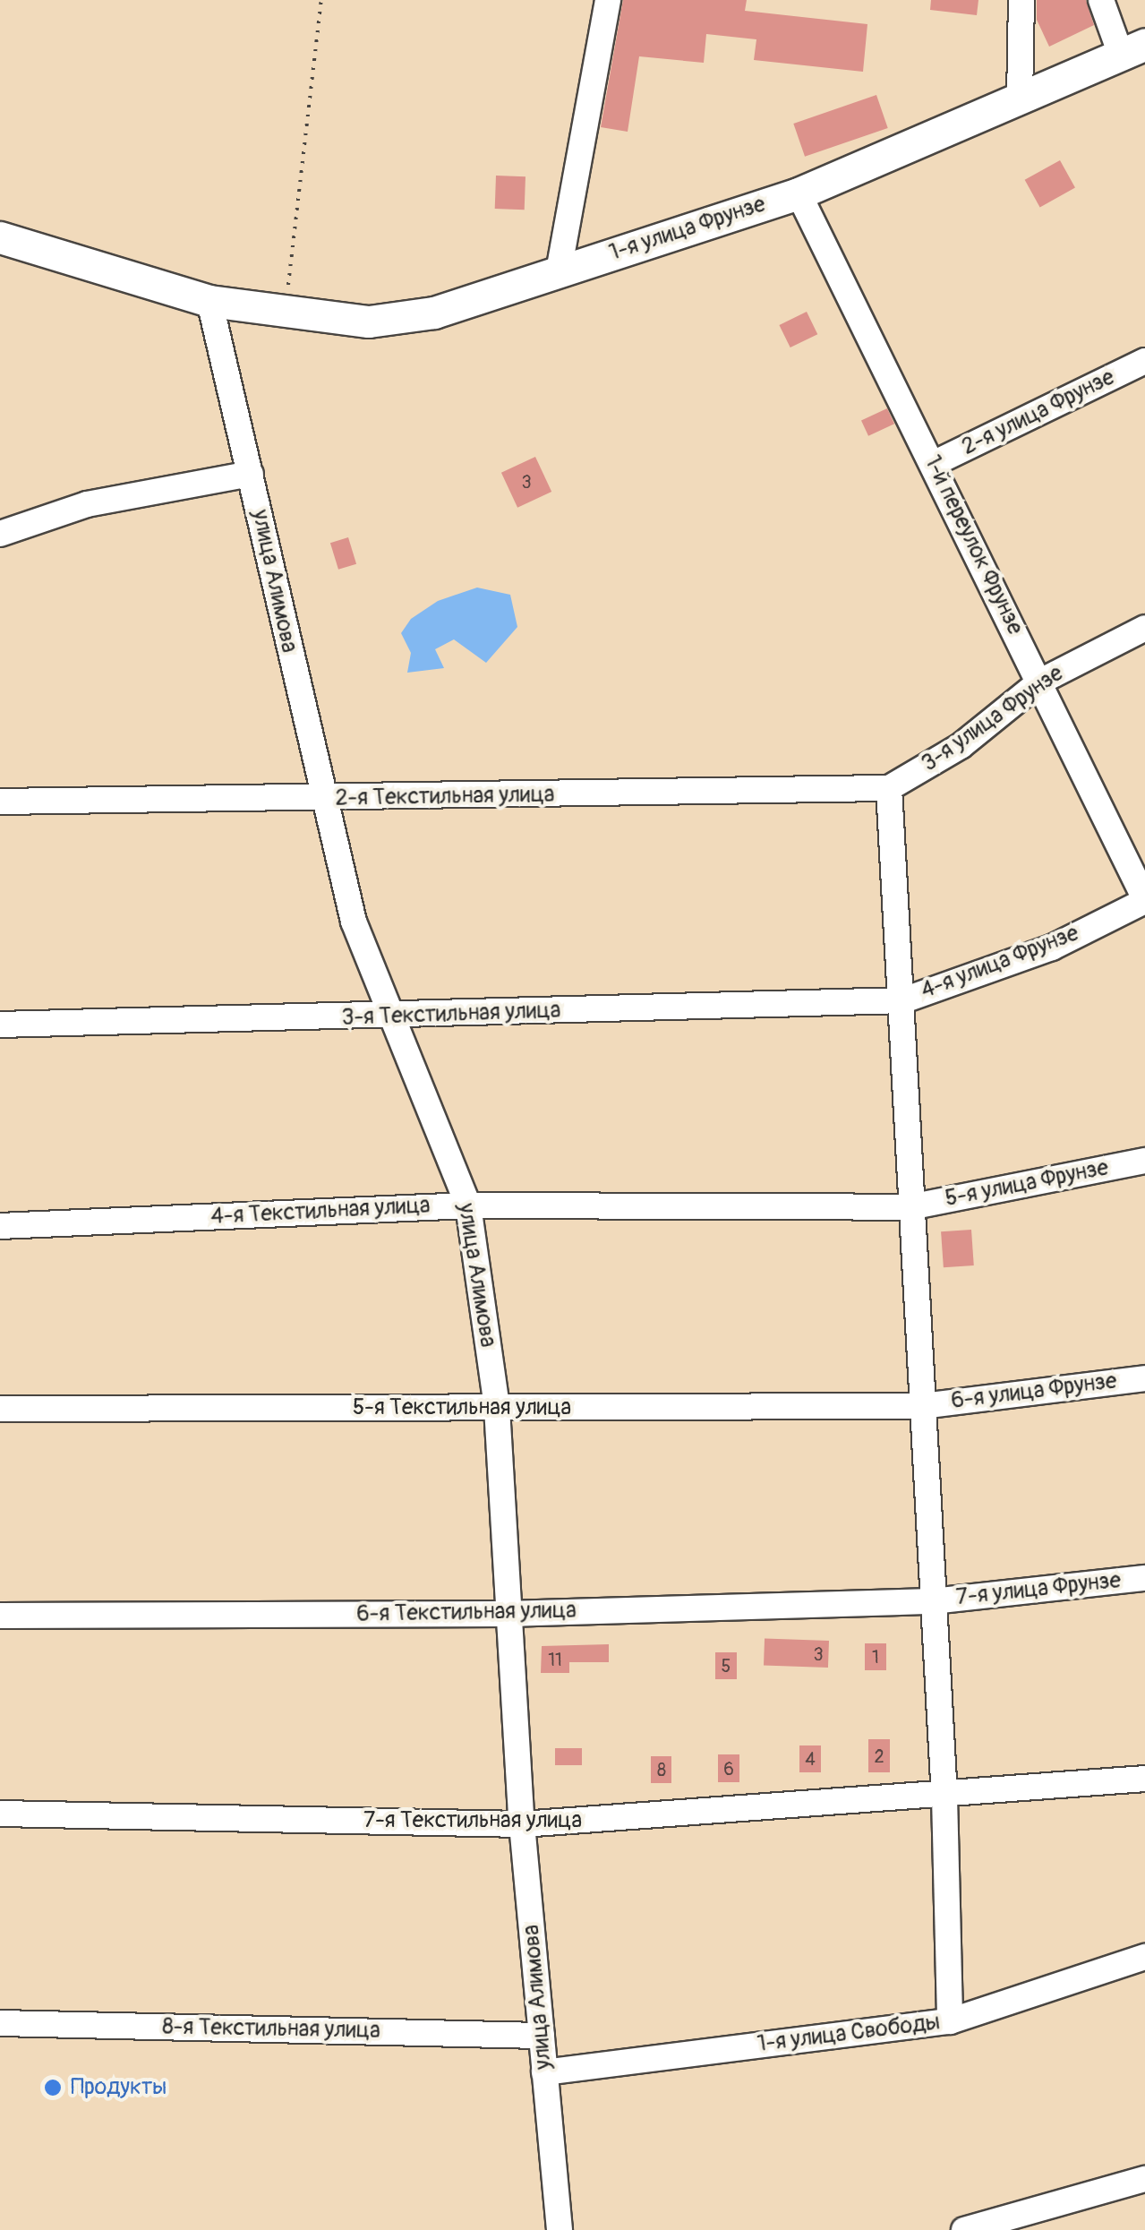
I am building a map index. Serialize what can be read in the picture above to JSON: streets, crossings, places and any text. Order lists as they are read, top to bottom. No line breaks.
{"streets":{"main road":["1-я улица Фрунзе"],"street":["2-я улица Фрунзе","1-й переулок Фрунзе","улица Алимова","3-я улица Фрунзе","2-я Текстильная улица","4-я улица Фрунзе","3-я Текстильная улица","5-я улица Фрунзе","4-я Текстильная улица","6-я улица Фрунзе","5-я Текстильная улица","7-я улица Фрунзе","6-я Текстильная улица","7-я Текстильная улица","8-я Текстильная улица","1-я улица Свободы"]},"crossings":[["1-я улица Фрунзе","1-й переулок Фрунзе"],["1-я улица Фрунзе","улица Алимова"],["2-я улица Фрунзе","1-й переулок Фрунзе"],["1-й переулок Фрунзе","3-я улица Фрунзе"],["1-й переулок Фрунзе","4-я улица Фрунзе"],["улица Алимова","2-я Текстильная улица"],["улица Алимова","3-я Текстильная улица"],["улица Алимова","4-я Текстильная улица"],["улица Алимова","5-я Текстильная улица"],["улица Алимова","6-я Текстильная улица"],["улица Алимова","7-я Текстильная улица"],["улица Алимова","8-я Текстильная улица"],["улица Алимова","1-я улица Свободы"],["3-я улица Фрунзе","2-я Текстильная улица"],["4-я улица Фрунзе","3-я Текстильная улица"],["5-я улица Фрунзе","4-я Текстильная улица"],["6-я улица Фрунзе","5-я Текстильная улица"],["7-я улица Фрунзе","6-я Текстильная улица"]],"places":["Продукты"],"house_numbers":["3","3","1","11","5","2","4","6","8"]}
